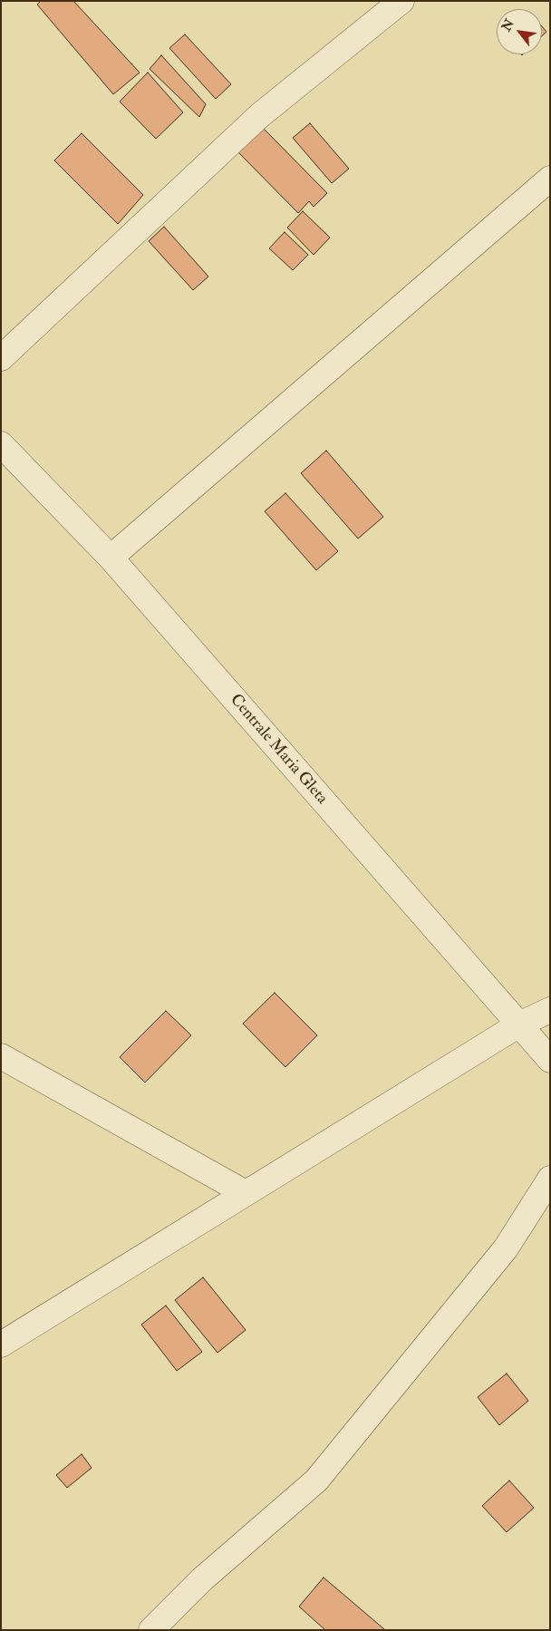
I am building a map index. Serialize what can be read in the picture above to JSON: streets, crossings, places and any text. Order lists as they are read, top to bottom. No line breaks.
{"streets":{"street":["Centrale Maria Gleta"]},"north":"top left"}
